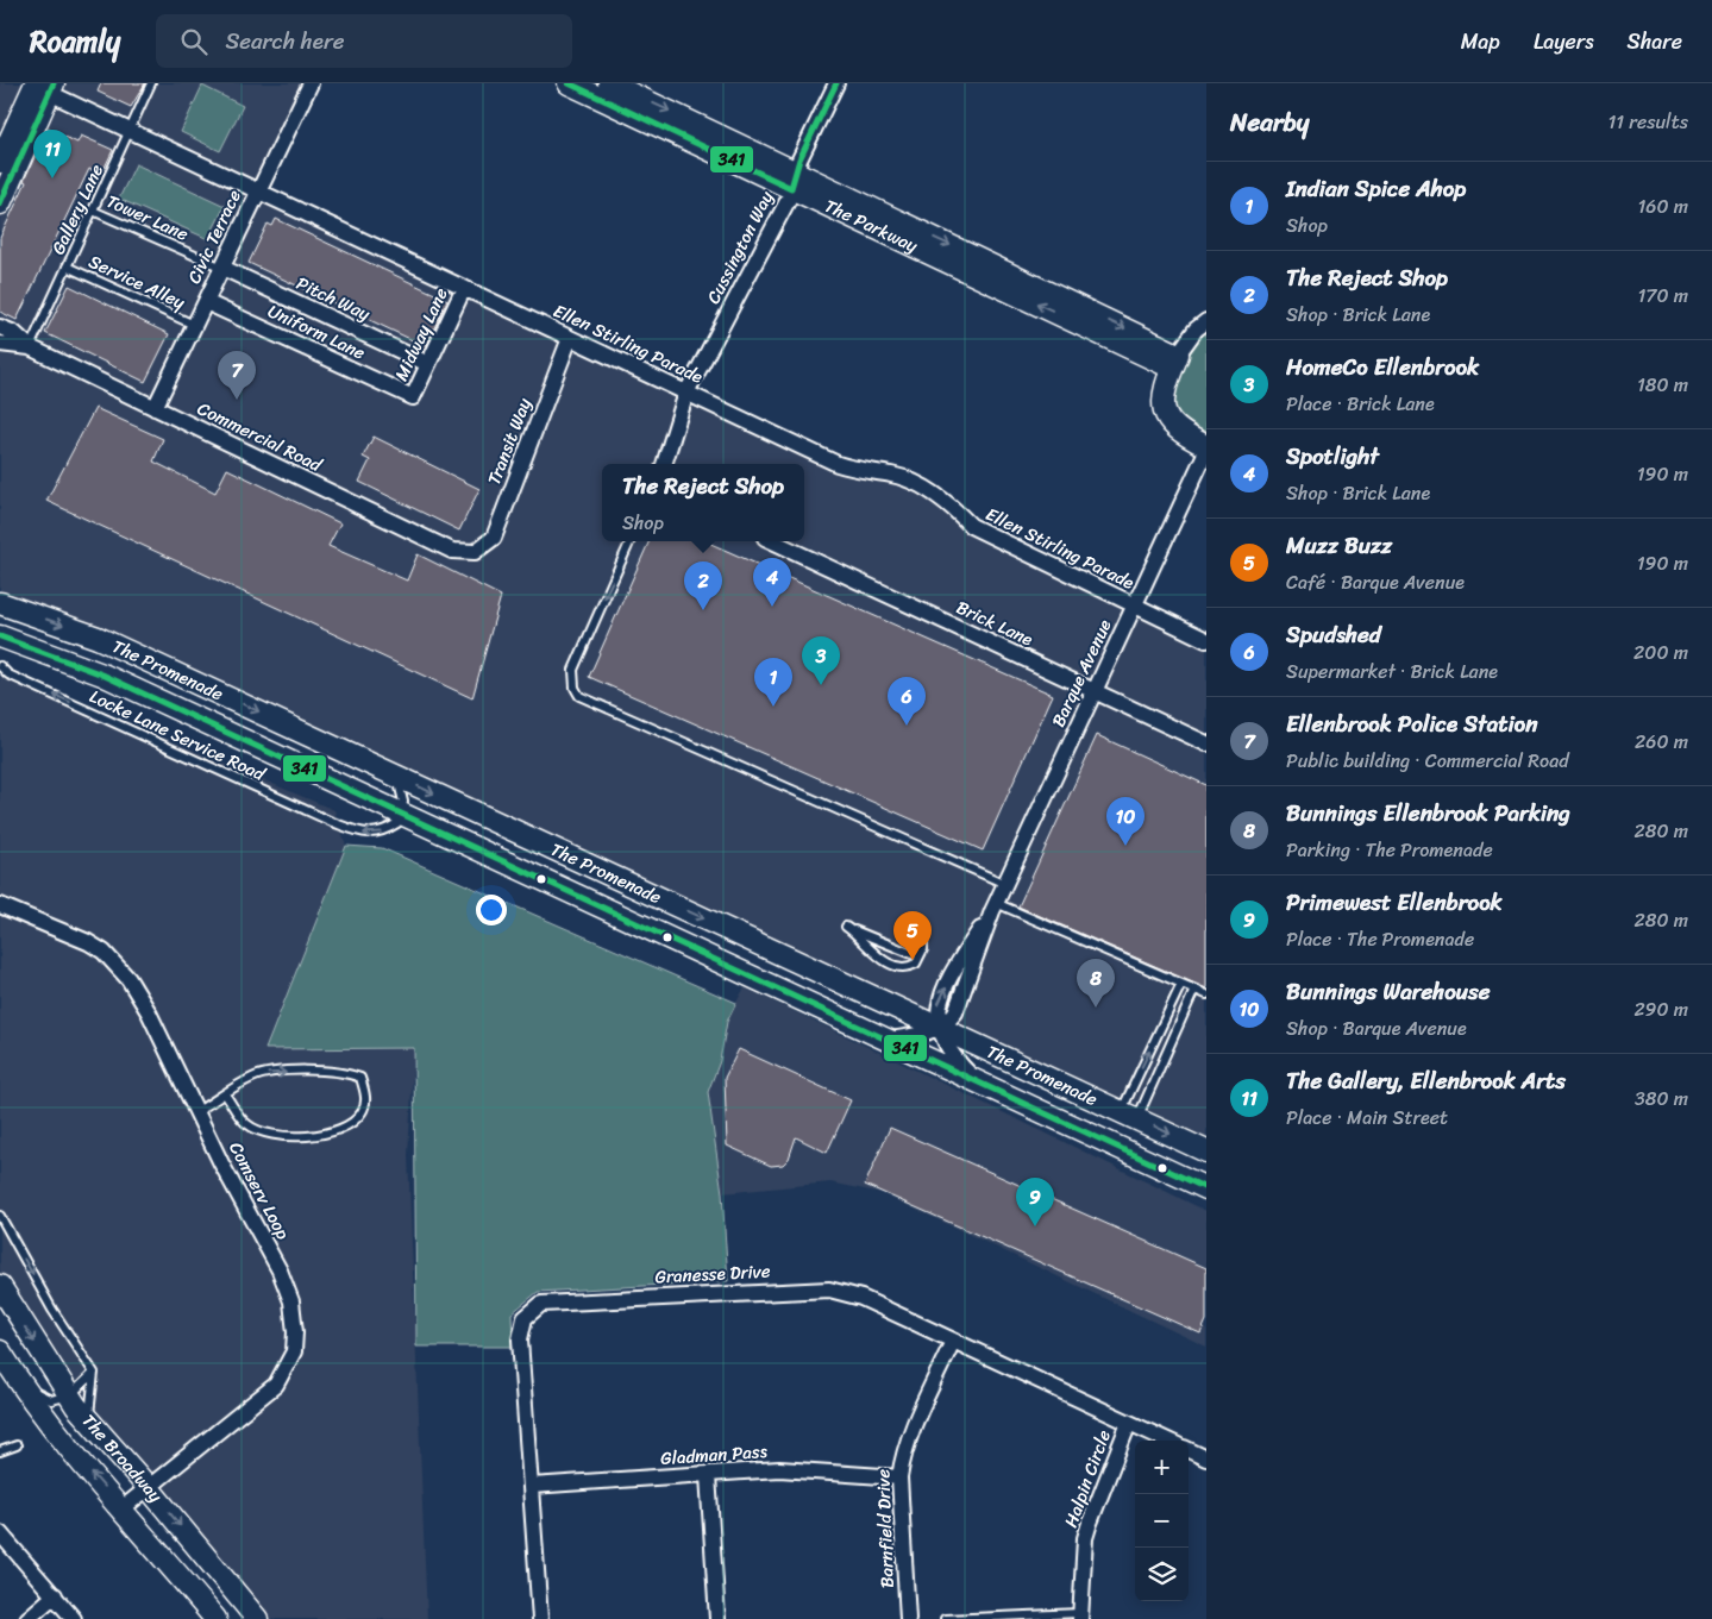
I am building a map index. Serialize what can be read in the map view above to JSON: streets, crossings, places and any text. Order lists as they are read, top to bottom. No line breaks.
{"streets":{"main road":["The Parkway","The Promenade","The Broadway"],"street":["Civic Terrace","Cussington Way","Pitch Way","Uniform Lane","Midway Lane","Ellen Stirling Parade","Commercial Road","Transit Way","Brick Lane","Barque Avenue","Comserv Loop","Granesse Drive","Gladman Pass","Halpin Circle","Barnfield Drive"],"lane":["Gallery Lane","Tower Lane","Service Alley","Locke Lane Service Road"]},"crossings":[["Gallery Lane","Tower Lane"],["Gallery Lane","Service Alley"],["Gallery Lane","Ellen Stirling Parade"],["Gallery Lane","Commercial Road"],["Tower Lane","Civic Terrace"],["Tower Lane","Pitch Way"],["The Parkway","Cussington Way"],["Civic Terrace","Service Alley"],["Civic Terrace","Pitch Way"],["Civic Terrace","Uniform Lane"],["Civic Terrace","Ellen Stirling Parade"],["Civic Terrace","Commercial Road"],["Cussington Way","Ellen Stirling Parade"],["Pitch Way","Midway Lane"],["Uniform Lane","Midway Lane"],["Midway Lane","Ellen Stirling Parade"],["Ellen Stirling Parade","Transit Way"],["Ellen Stirling Parade","Barque Avenue"],["Commercial Road","Transit Way"],["Brick Lane","Barque Avenue"],["The Promenade","Barque Avenue"],["The Promenade","Locke Lane Service Road"],["Comserv Loop","The Broadway"],["Granesse Drive","Gladman Pass"],["Granesse Drive","Halpin Circle"],["Granesse Drive","Barnfield Drive"],["Gladman Pass","Barnfield Drive"]],"one_way":["Locke Lane Service Road"],"lines":["transit line 341"],"page":{"header":"Roamly","search":"Search here","nav":["Map","Layers","Share"],"heading":["Nearby","11 results"],"pins":["11","7","4","2","3","1","6","10","5","8","9"],"list":[{"mark":"1","name":"Indian Spice Ahop","note":"Shop","value":"160 m"},{"mark":"2","name":"The Reject Shop","note":"Shop · Brick Lane","value":"170 m"},{"mark":"3","name":"HomeCo Ellenbrook","note":"Place · Brick Lane","value":"180 m"},{"mark":"4","name":"Spotlight","note":"Shop · Brick Lane","value":"190 m"},{"mark":"5","name":"Muzz Buzz","note":"Café · Barque Avenue","value":"190 m"},{"mark":"6","name":"Spudshed","note":"Supermarket · Brick Lane","value":"200 m"},{"mark":"7","name":"Ellenbrook Police Station","note":"Public building · Commercial Road","value":"260 m"},{"mark":"8","name":"Bunnings Ellenbrook Parking","note":"Parking · The Promenade","value":"280 m"},{"mark":"9","name":"Primewest Ellenbrook","note":"Place · The Promenade","value":"280 m"},{"mark":"10","name":"Bunnings Warehouse","note":"Shop · Barque Avenue","value":"290 m"},{"mark":"11","name":"The Gallery, Ellenbrook Arts","note":"Place · Main Street","value":"380 m"}],"popup":["The Reject Shop","Shop"],"map_buttons":["+","−"]}}
